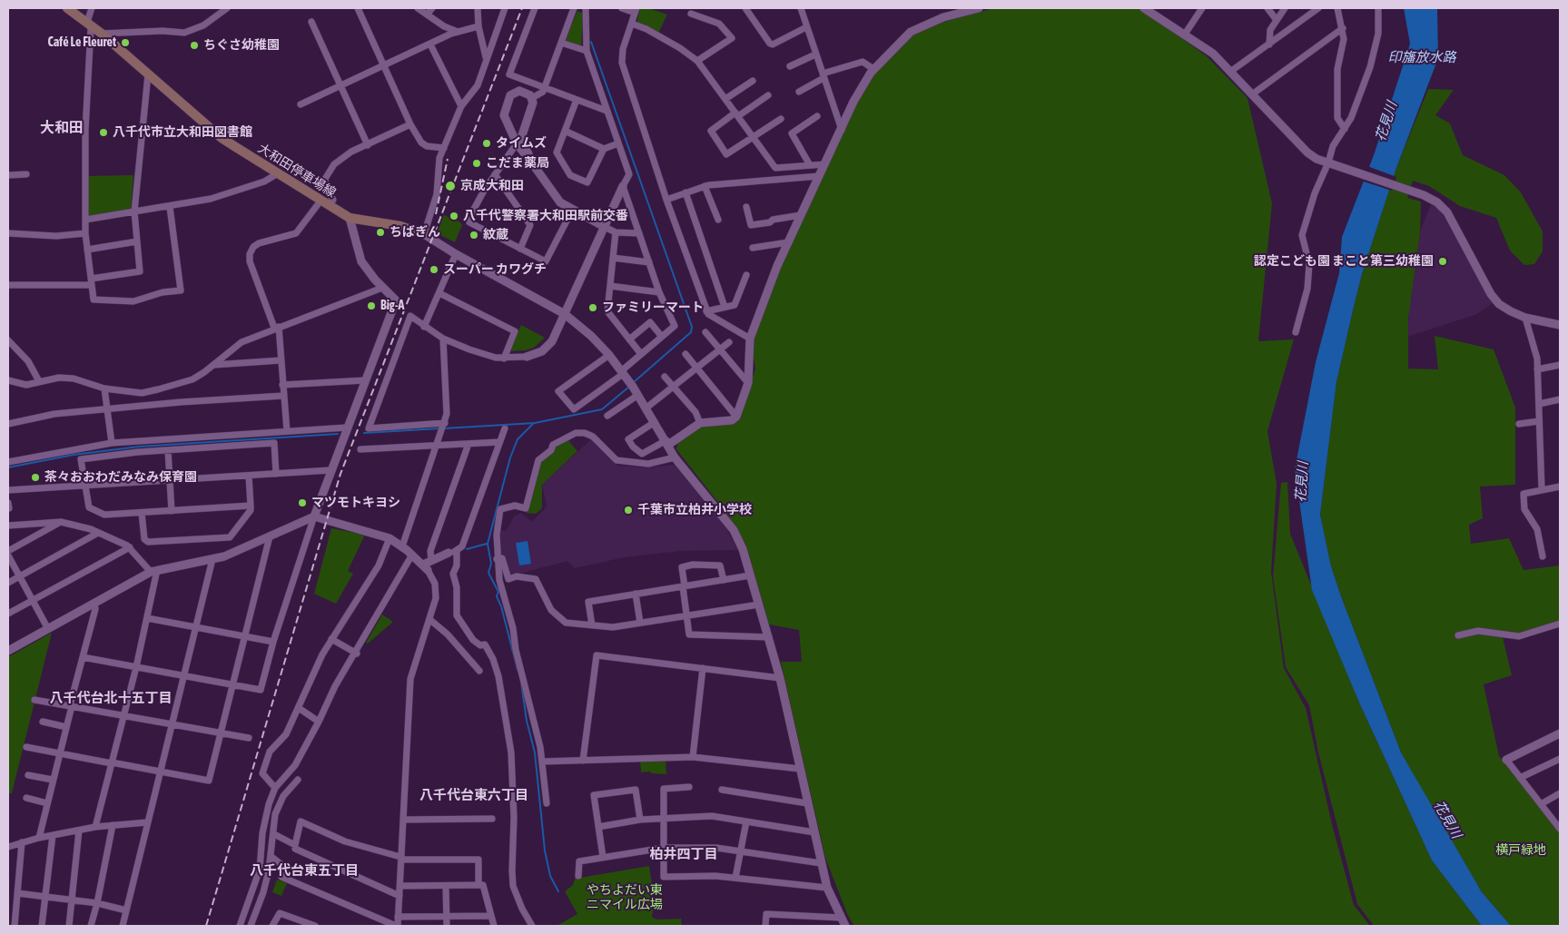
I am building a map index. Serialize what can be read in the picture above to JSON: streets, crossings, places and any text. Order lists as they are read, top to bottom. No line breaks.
{"streets":{"main road":["大和田停車場線"]},"districts":["大和田","八千代台北十五丁目","八千代台東六丁目","柏井四丁目","八千代台東五丁目"],"water":["印旛放水路","花見川"],"parks":["横戸緑地","やちよだい東 ニマイル広場"],"places":["Café Le Fleuret","ちぐさ幼稚園","八千代市立大和田図書館","タイムズ","こだま薬局","京成大和田","八千代警察署大和田駅前交番","ちばぎん","紋蔵","認定こども園 まこと第三幼稚園","スーパー カワグチ","Big-A","ファミリーマート","茶々おおわだみなみ保育園","マツモトキヨシ","千葉市立柏井小学校"]}
